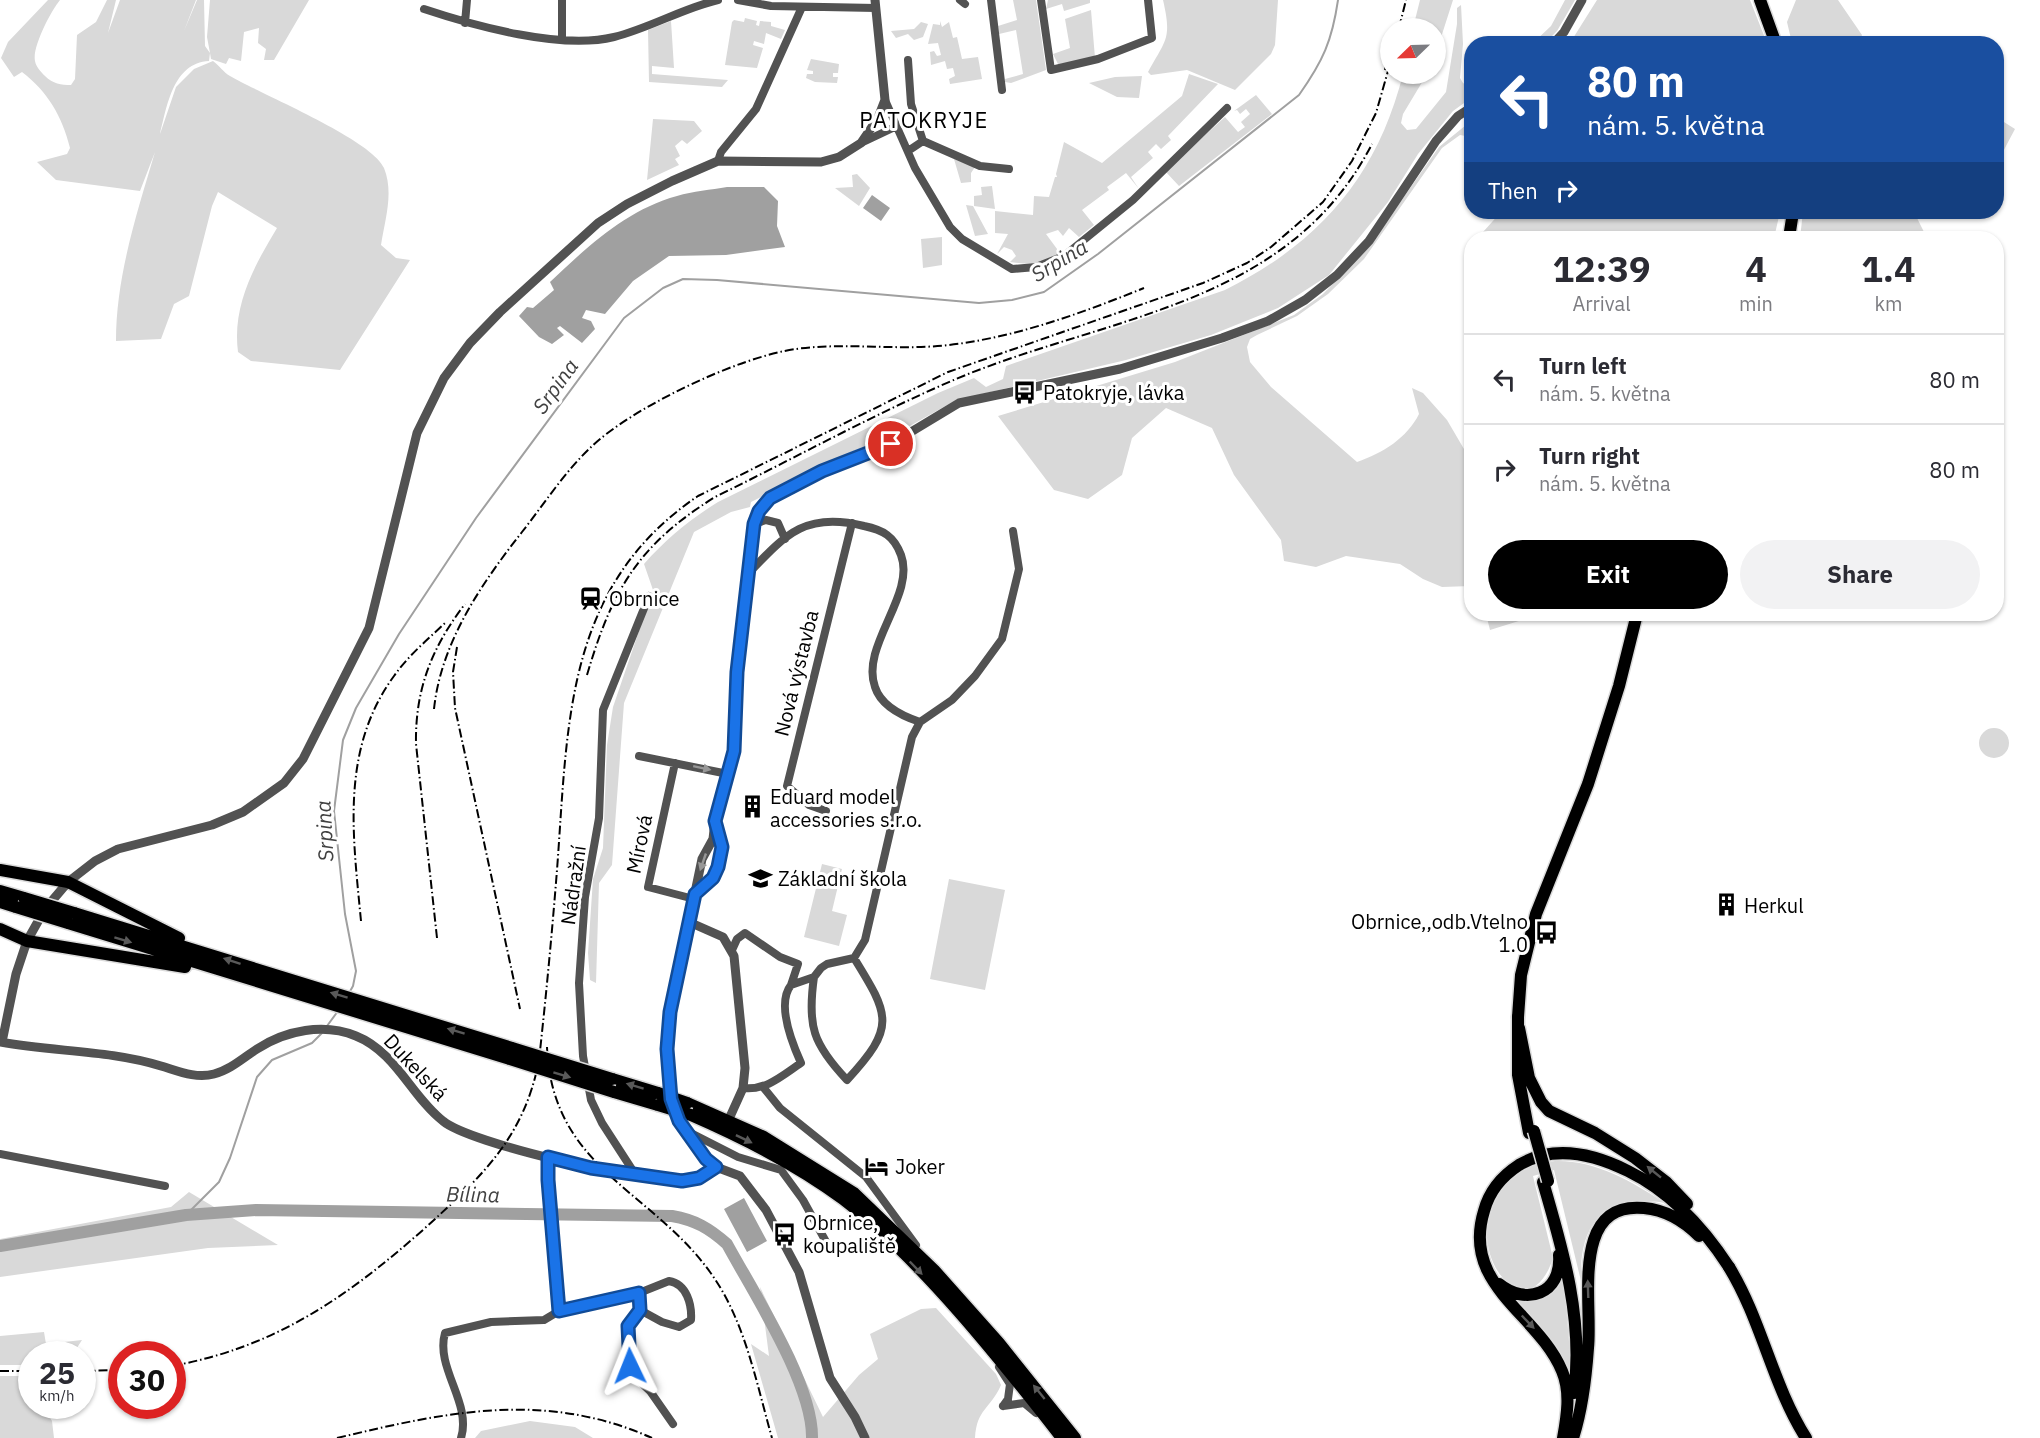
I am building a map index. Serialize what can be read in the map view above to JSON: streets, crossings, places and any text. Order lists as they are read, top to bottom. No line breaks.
{"streets":{"street":["Nová výstavba","Mírová","Nádražní","Dukelská"]},"crossings":[["Nádražní","Dukelská"]],"districts":["PATOKRYJE"],"water":["Srpina","Bílina"],"places":{"bus stop":["Patokryje, lávka","Obrnice,,odb.Vtelno 1.0","Obrnice, koupaliště"],"station":["Obrnice"],"building":["Eduard model accessories s.r.o.","Herkul"],"school or university":["Základní škola"],"hotel":["Joker"]},"north":"bottom left","page":{"turn":["80 m","nám. 5. května"],"then":"Then","eta":["12:39","Arrival","4","min","1.4","km"],"list":[{"name":"Turn left","note":"nám. 5. května","value":"80 m"},{"name":"Turn right","note":"nám. 5. května","value":"80 m"}],"buttons":["Exit","Share"],"speed":"25 km/h","limit":"30"}}
